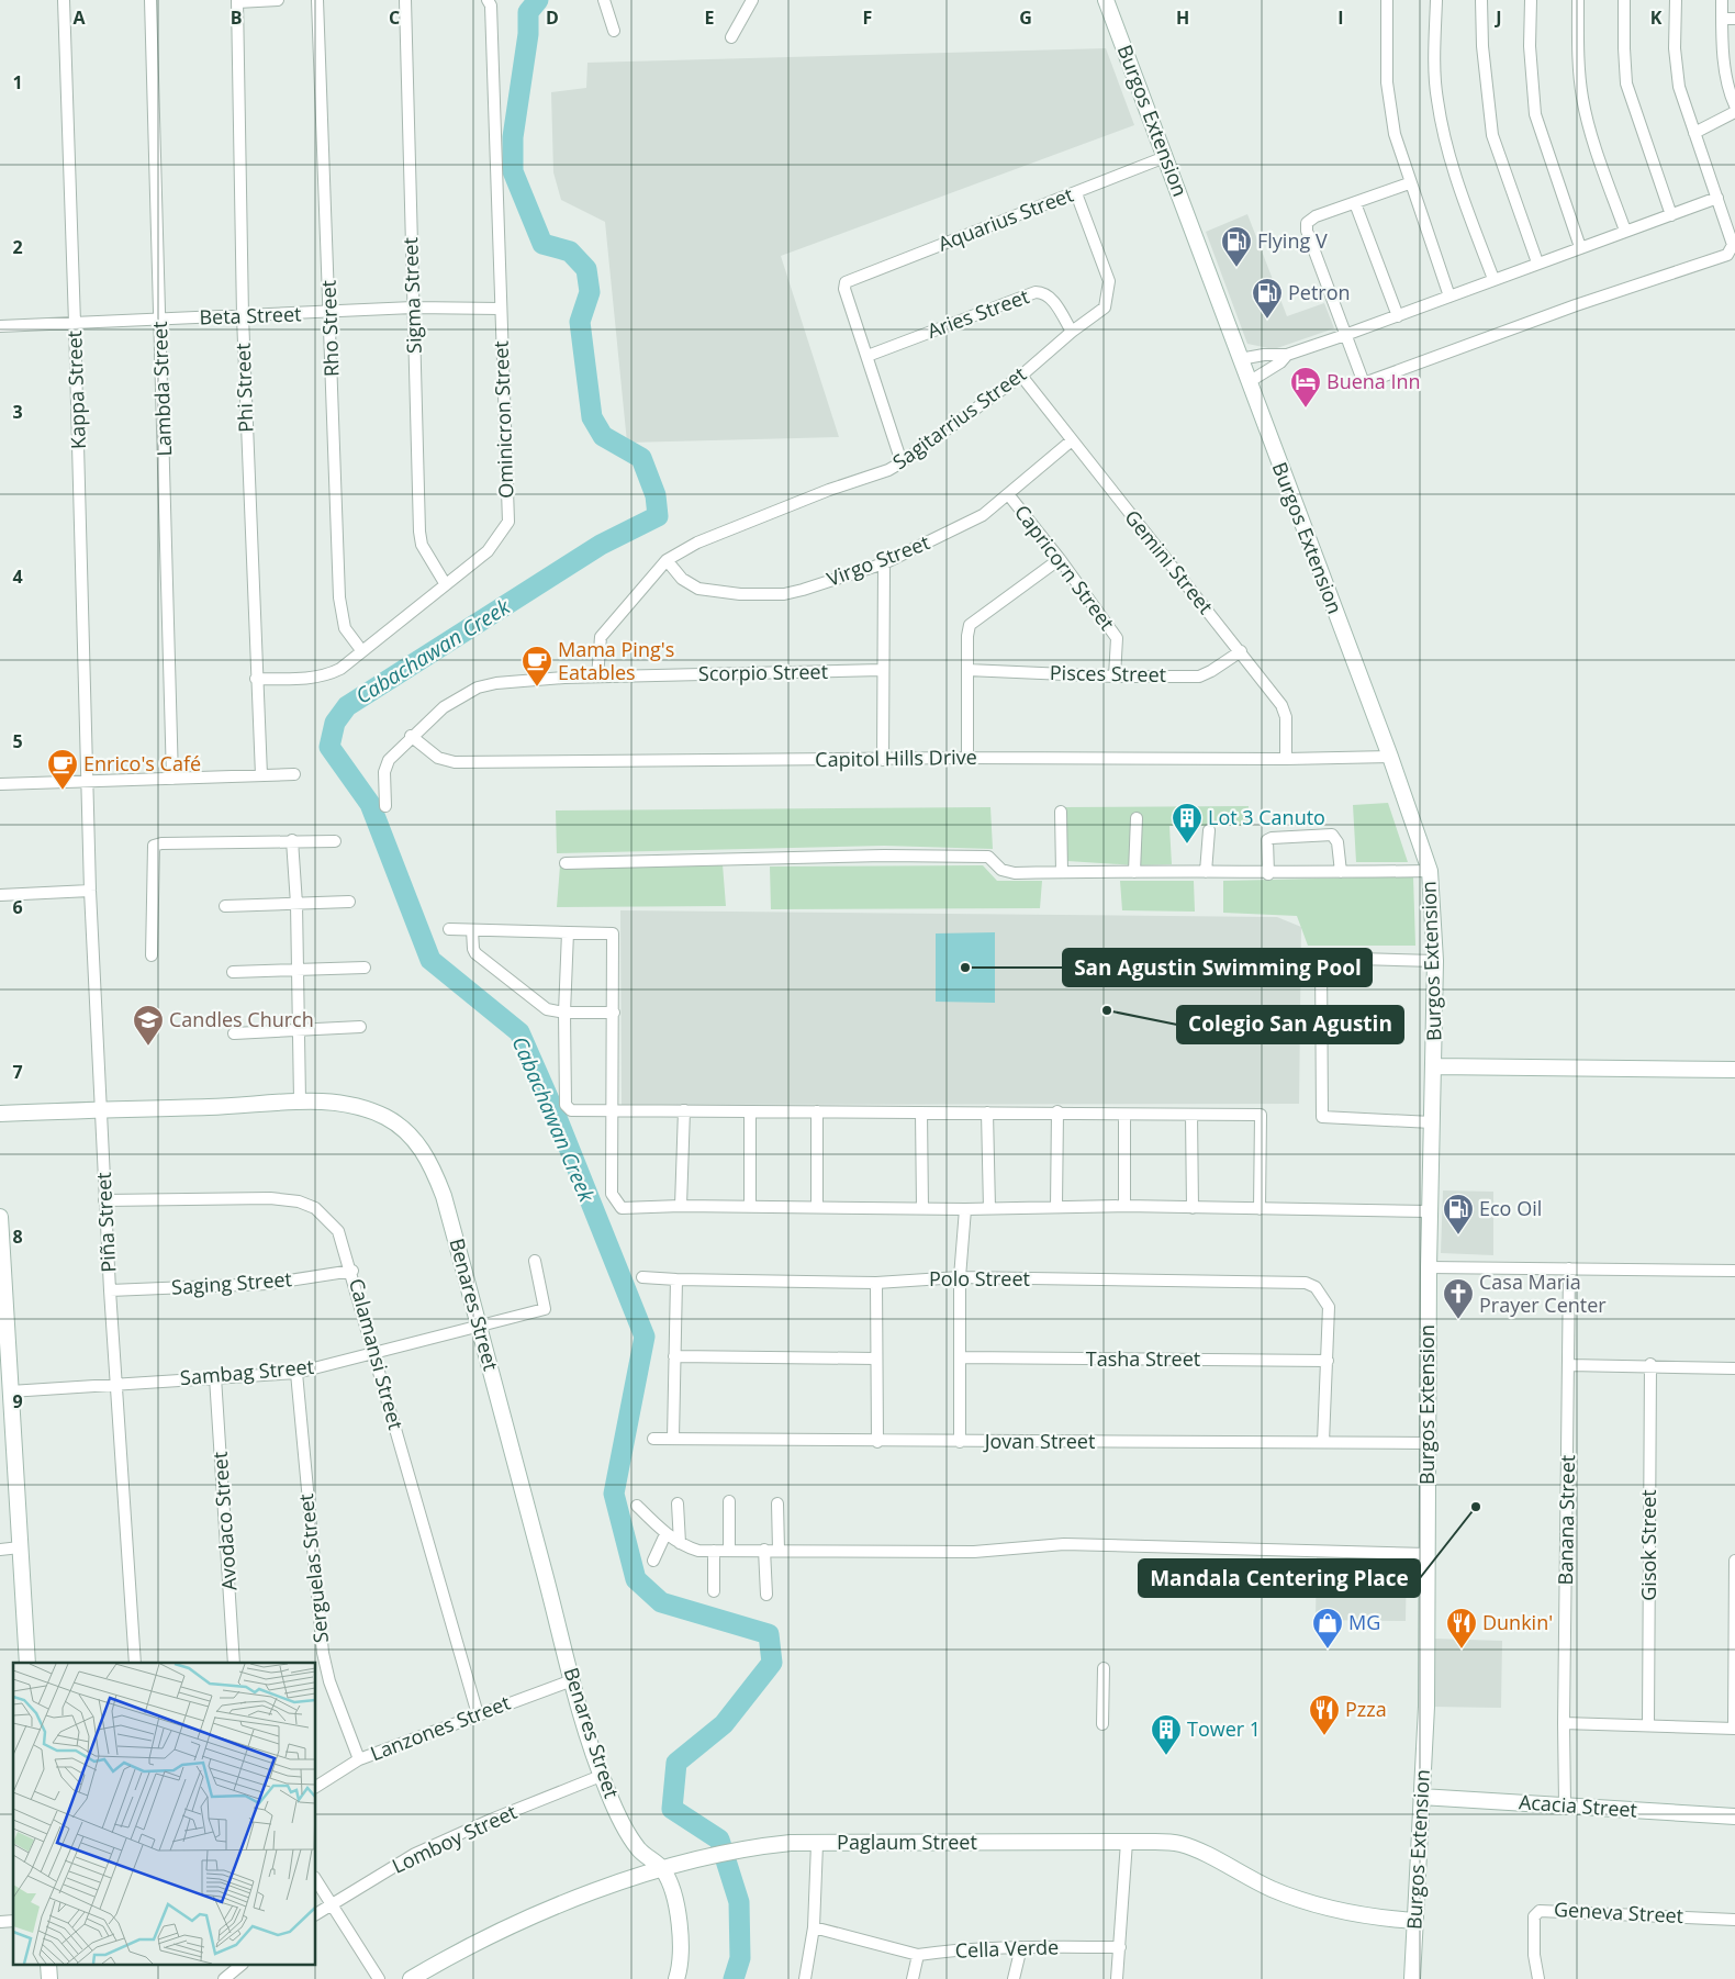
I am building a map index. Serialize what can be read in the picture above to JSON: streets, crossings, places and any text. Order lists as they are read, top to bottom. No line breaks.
{"streets":{"street":["Burgos Extension","Aquarius Street","Sigma Street","Aries Street","Beta Street","Rho Street","Phi Street","Lambda Street","Kappa Street","Sagitarrius Street","Ominicron Street","Virgo Street","Gemini Street","Capricorn Street","Scorpio Street","Pisces Street","Capitol Hills Drive","Piña Street","Polo Street","Saging Street","Benares Street","Calamansi Street","Tasha Street","Sambag Street","Jovan Street","Banana Street","Avodaco Street","Gisok Street","Serguelas Street","Lanzones Street","Acacia Street","Lomboy Street","Paglaum Street","Geneva Street","Cella Verde"]},"crossings":[["Burgos Extension","Aquarius Street"],["Burgos Extension","Capitol Hills Drive"],["Burgos Extension","Jovan Street"],["Burgos Extension","Acacia Street"],["Burgos Extension","Paglaum Street"],["Aquarius Street","Aries Street"],["Aquarius Street","Sagitarrius Street"],["Sigma Street","Beta Street"],["Sigma Street","Ominicron Street"],["Aries Street","Sagitarrius Street"],["Beta Street","Rho Street"],["Beta Street","Phi Street"],["Beta Street","Lambda Street"],["Beta Street","Kappa Street"],["Beta Street","Ominicron Street"],["Rho Street","Ominicron Street"],["Phi Street","Ominicron Street"],["Kappa Street","Piña Street"],["Sagitarrius Street","Virgo Street"],["Sagitarrius Street","Gemini Street"],["Sagitarrius Street","Scorpio Street"],["Virgo Street","Gemini Street"],["Virgo Street","Capricorn Street"],["Gemini Street","Pisces Street"],["Gemini Street","Capitol Hills Drive"],["Capricorn Street","Pisces Street"],["Scorpio Street","Capitol Hills Drive"],["Piña Street","Saging Street"],["Piña Street","Benares Street"],["Piña Street","Calamansi Street"],["Piña Street","Sambag Street"],["Polo Street","Tasha Street"],["Saging Street","Calamansi Street"],["Benares Street","Sambag Street"],["Benares Street","Lanzones Street"],["Benares Street","Lomboy Street"],["Benares Street","Paglaum Street"],["Calamansi Street","Sambag Street"],["Calamansi Street","Lanzones Street"],["Sambag Street","Avodaco Street"],["Sambag Street","Serguelas Street"],["Banana Street","Acacia Street"],["Serguelas Street","Lanzones Street"]],"water":["Cabachawan Creek"],"places":{"fuel station":["Flying V","Petron","Eco Oil"],"hotel":["Buena Inn"],"cafe":["Mama Ping's Eatables","Enrico's Café"],"building":["Lot 3 Canuto","Tower 1"],"other":["San Agustin Swimming Pool","Colegio San Agustin","Mandala Centering Place"],"school or university":["Candles Church"],"church":["Casa Maria Prayer Center"],"shop":["MG"],"restaurant":["Dunkin'","Pzza"]},"grid":{"columns":["A","B","C","D","E","F","G","H","I","J","K"],"rows":["1","2","3","4","5","6","7","8","9"]}}
